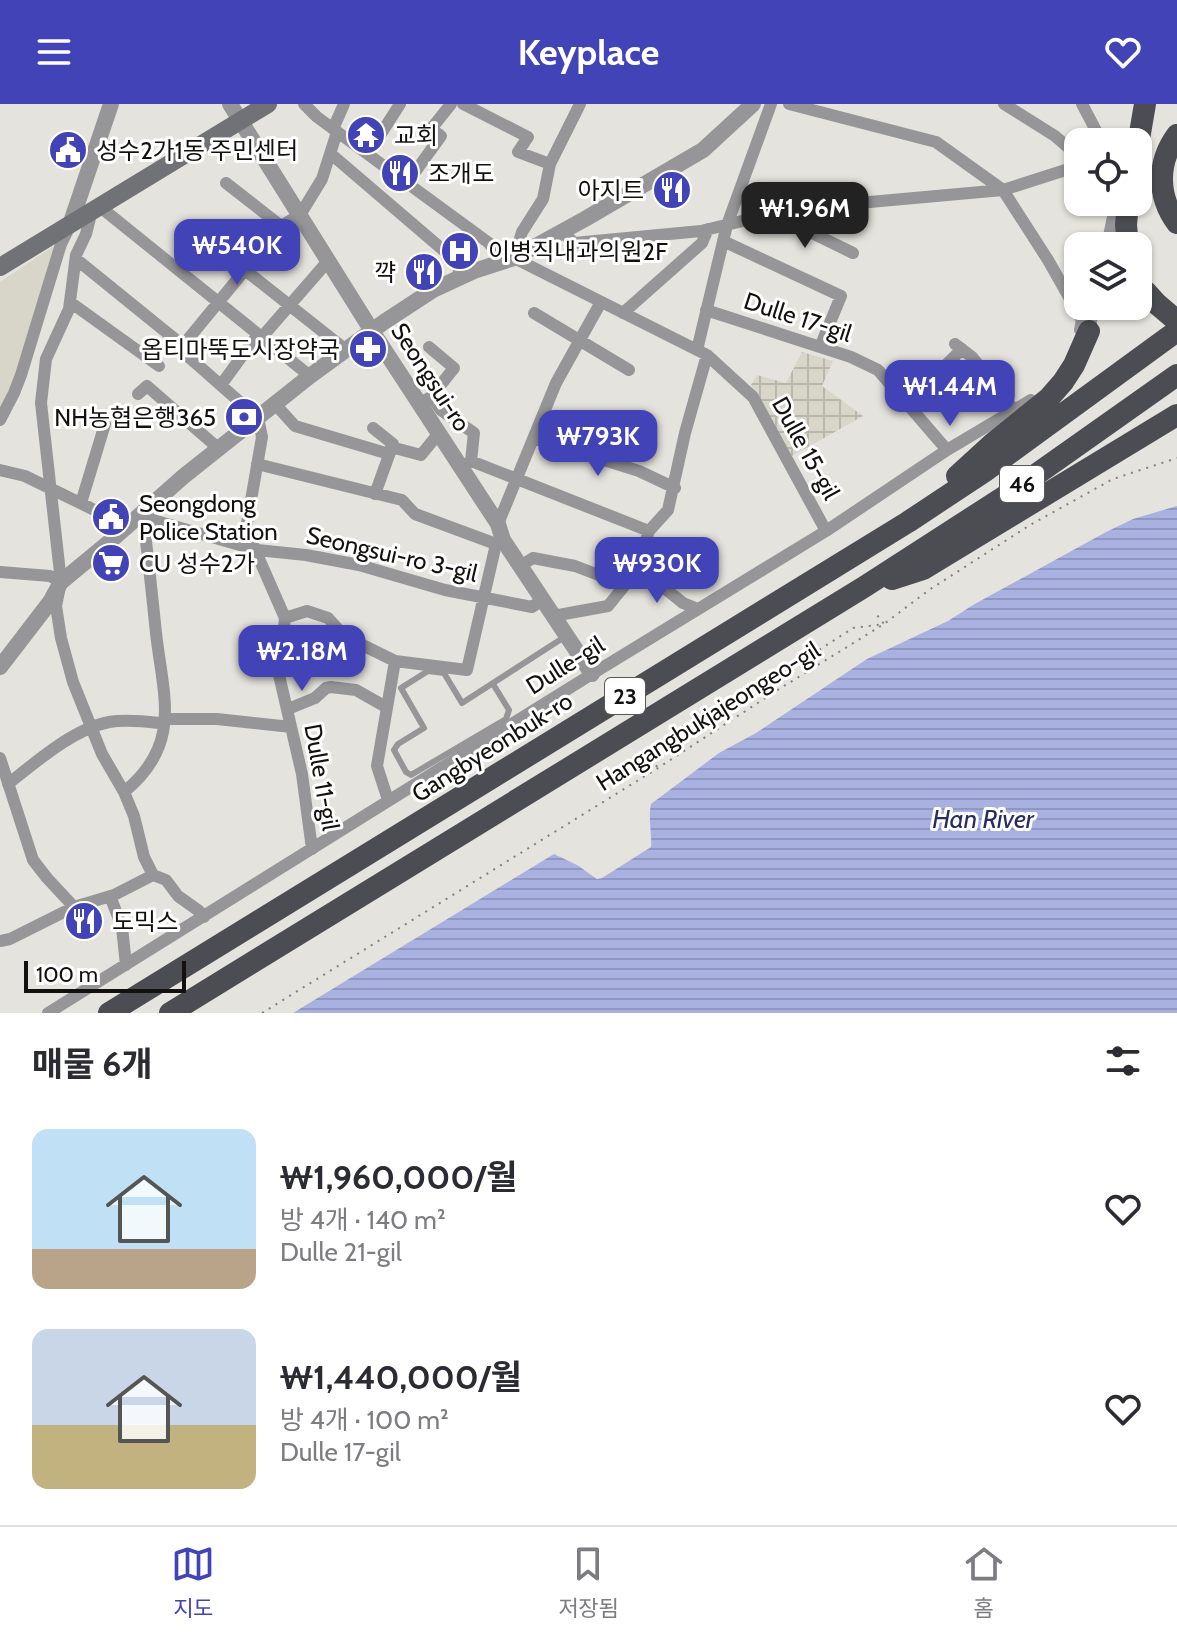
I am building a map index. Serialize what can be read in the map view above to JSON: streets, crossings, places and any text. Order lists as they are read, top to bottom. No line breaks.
{"streets":{"highway":["46","23","Gangbyeonbuk-ro"],"street":["Dulle 17-gil","Seongsui-ro","Dulle 15-gil","Seongsui-ro 3-gil","Dulle-gil","Dulle 11-gil"],"path":["Hangangbukjajeongeo-gil"]},"crossings":[["Dulle 17-gil","Dulle-gil"],["Seongsui-ro","Seongsui-ro 3-gil"],["Seongsui-ro","Dulle-gil"],["Dulle 15-gil","Dulle-gil"],["46","23"],["Seongsui-ro 3-gil","Dulle 11-gil"],["Dulle-gil","Dulle 11-gil"],["23","Gangbyeonbuk-ro"]],"water":["Han River"],"places":{"temple":["교회"],"public building":["성수2가1동 주민센터","Seongdong Police Station"],"restaurant":["조개도","아지트","꺅","도믹스"],"hospital":["이병직내과의원2F"],"pharmacy":["옵티마뚝도시장약국"],"bank":["NH농협은행365"],"supermarket":["CU 성수2가"]},"scale_bar":"100 m","page":{"header":"Keyplace","price":["₩1.96M","₩540K","₩1.44M","₩793K","₩930K","₩2.18M"],"scale":"100 m","heading":"매물 6개","list":[{"name":"₩1,960,000/월","note":"방 4개 · 140 m² · Dulle 21-gil"},{"name":"₩1,440,000/월","note":"방 4개 · 100 m² · Dulle 17-gil"}],"tabs":["지도","저장됨","홈"]}}
